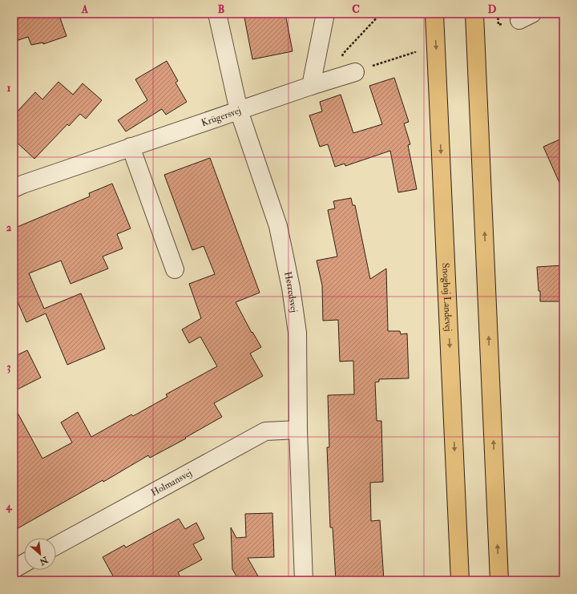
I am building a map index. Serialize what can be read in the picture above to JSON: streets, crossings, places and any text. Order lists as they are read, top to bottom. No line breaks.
{"streets":{"main road":["Snoghøj Landevej"],"street":["Krügersvej","Herredsvej","Holmansvej"]},"crossings":[["Krügersvej","Herredsvej"],["Herredsvej","Holmansvej"]],"north":"bottom right","grid":{"columns":["A","B","C","D"],"rows":["1","2","3","4"]}}
